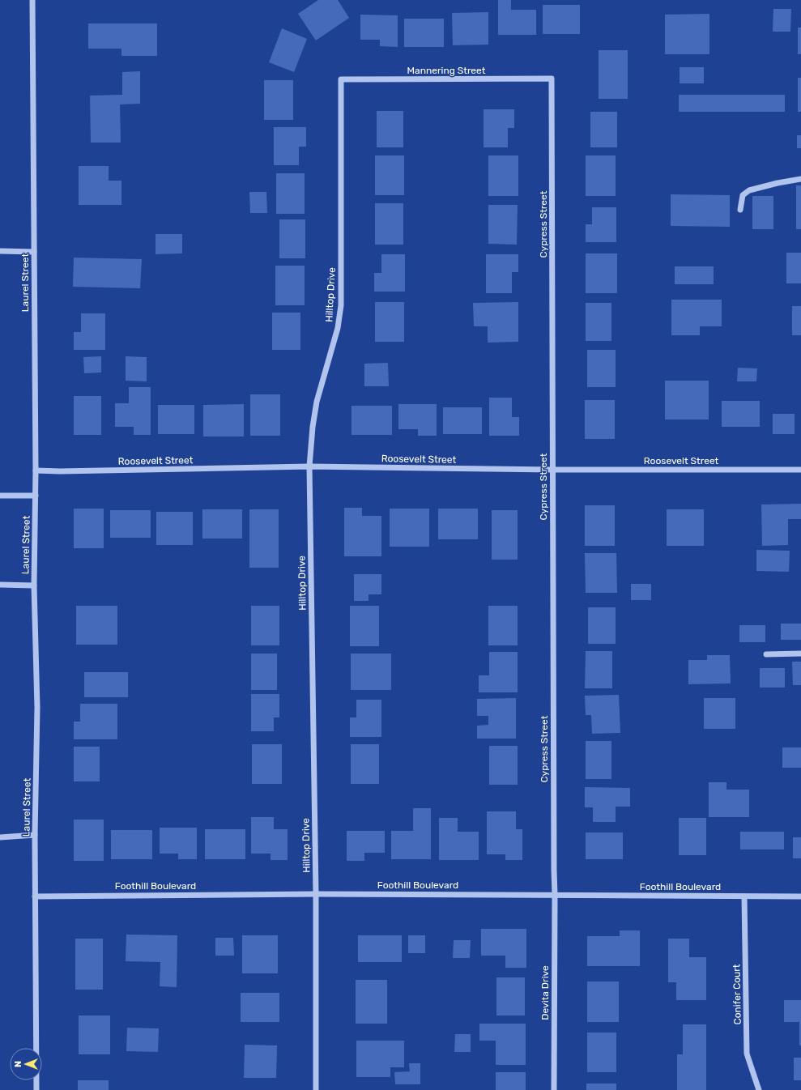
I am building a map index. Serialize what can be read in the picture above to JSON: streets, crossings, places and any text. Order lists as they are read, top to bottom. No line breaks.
{"streets":{"street":["Mannering Street","Cypress Street","Laurel Street","Hilltop Drive","Roosevelt Street","Foothill Boulevard","Devita Drive","Conifer Court"]},"crossings":[["Mannering Street","Cypress Street"],["Mannering Street","Hilltop Drive"],["Cypress Street","Roosevelt Street"],["Cypress Street","Foothill Boulevard"],["Cypress Street","Devita Drive"],["Laurel Street","Roosevelt Street"],["Laurel Street","Foothill Boulevard"],["Hilltop Drive","Roosevelt Street"],["Hilltop Drive","Foothill Boulevard"],["Foothill Boulevard","Devita Drive"],["Foothill Boulevard","Conifer Court"]],"north":"left"}
